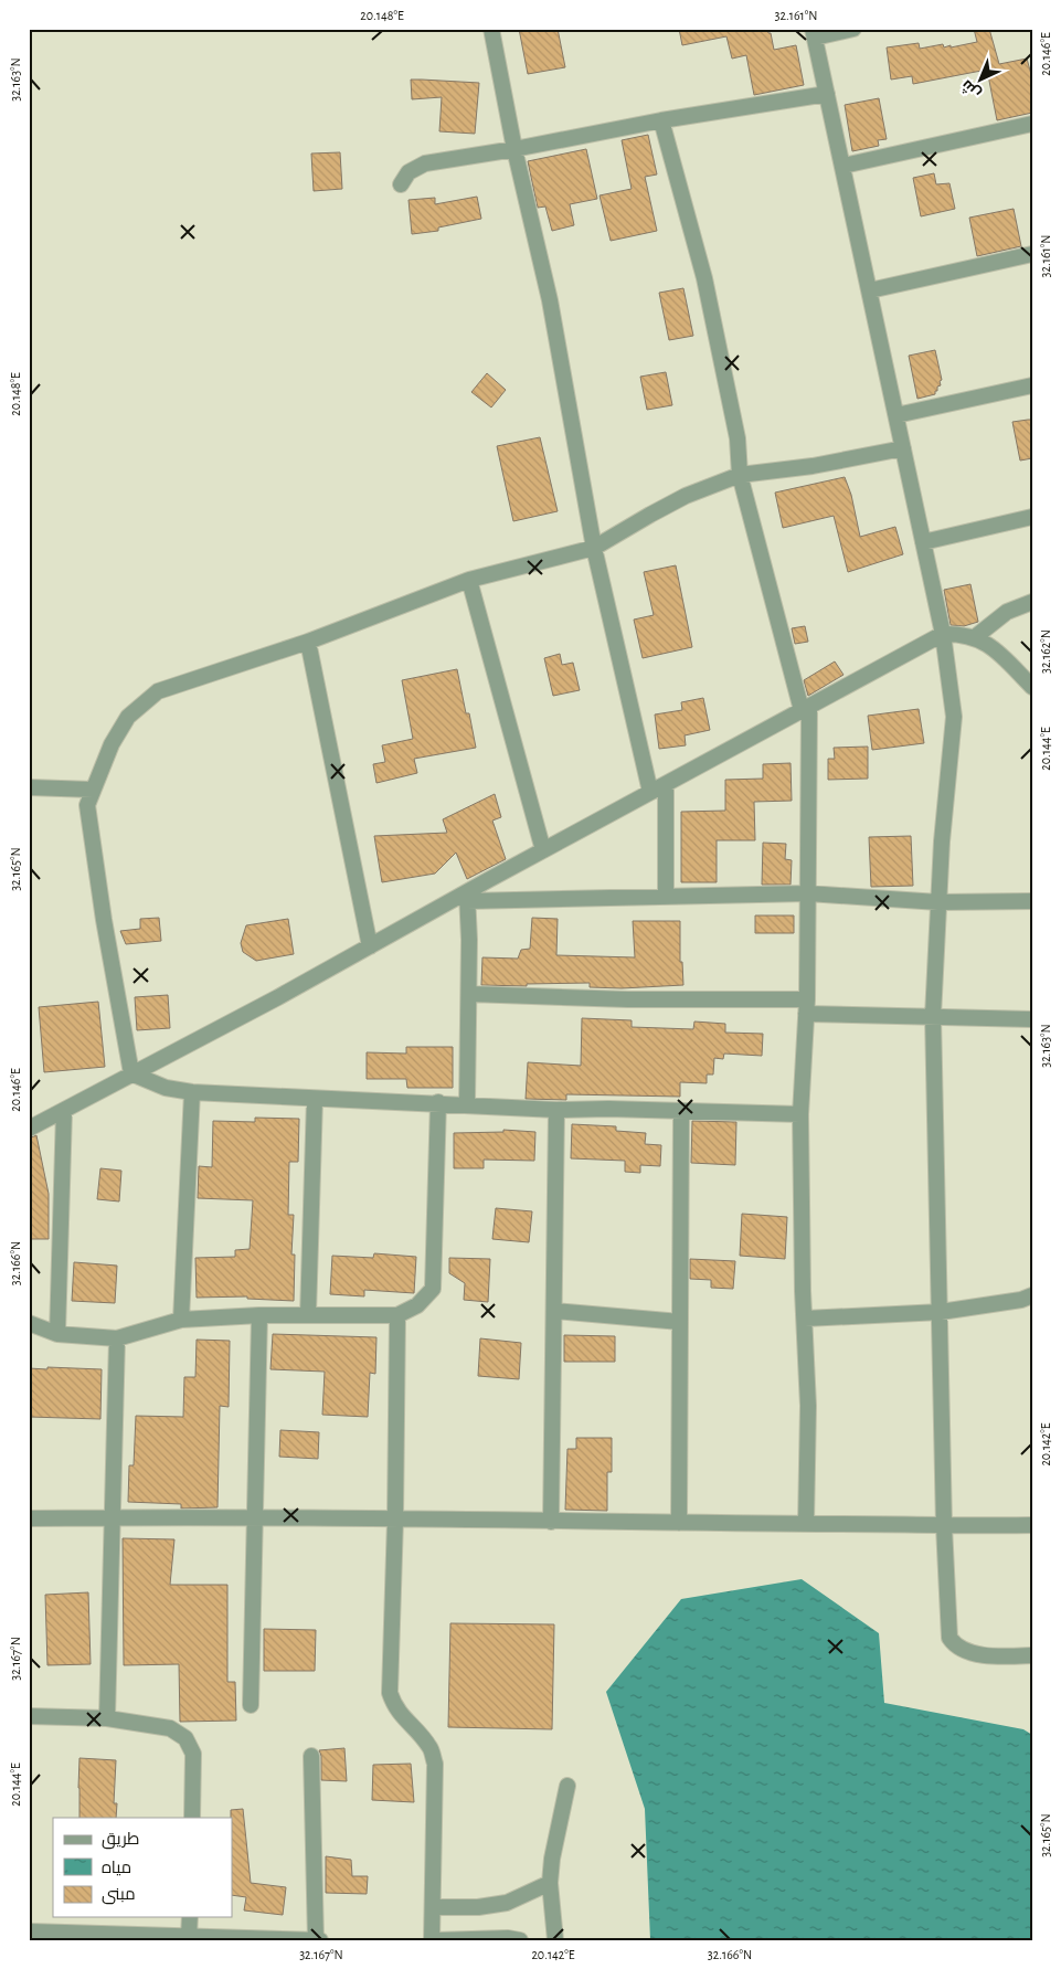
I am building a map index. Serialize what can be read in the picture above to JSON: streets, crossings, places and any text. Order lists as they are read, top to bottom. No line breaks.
{"legend":["طريق","مياه","مبنى"],"north":"bottom left","coordinates":["20.148°E","32.161°N","20.146°E","32.163°N","32.162°N","20.144°E","32.165°N","32.166°N","20.142°E","32.167°N"]}
